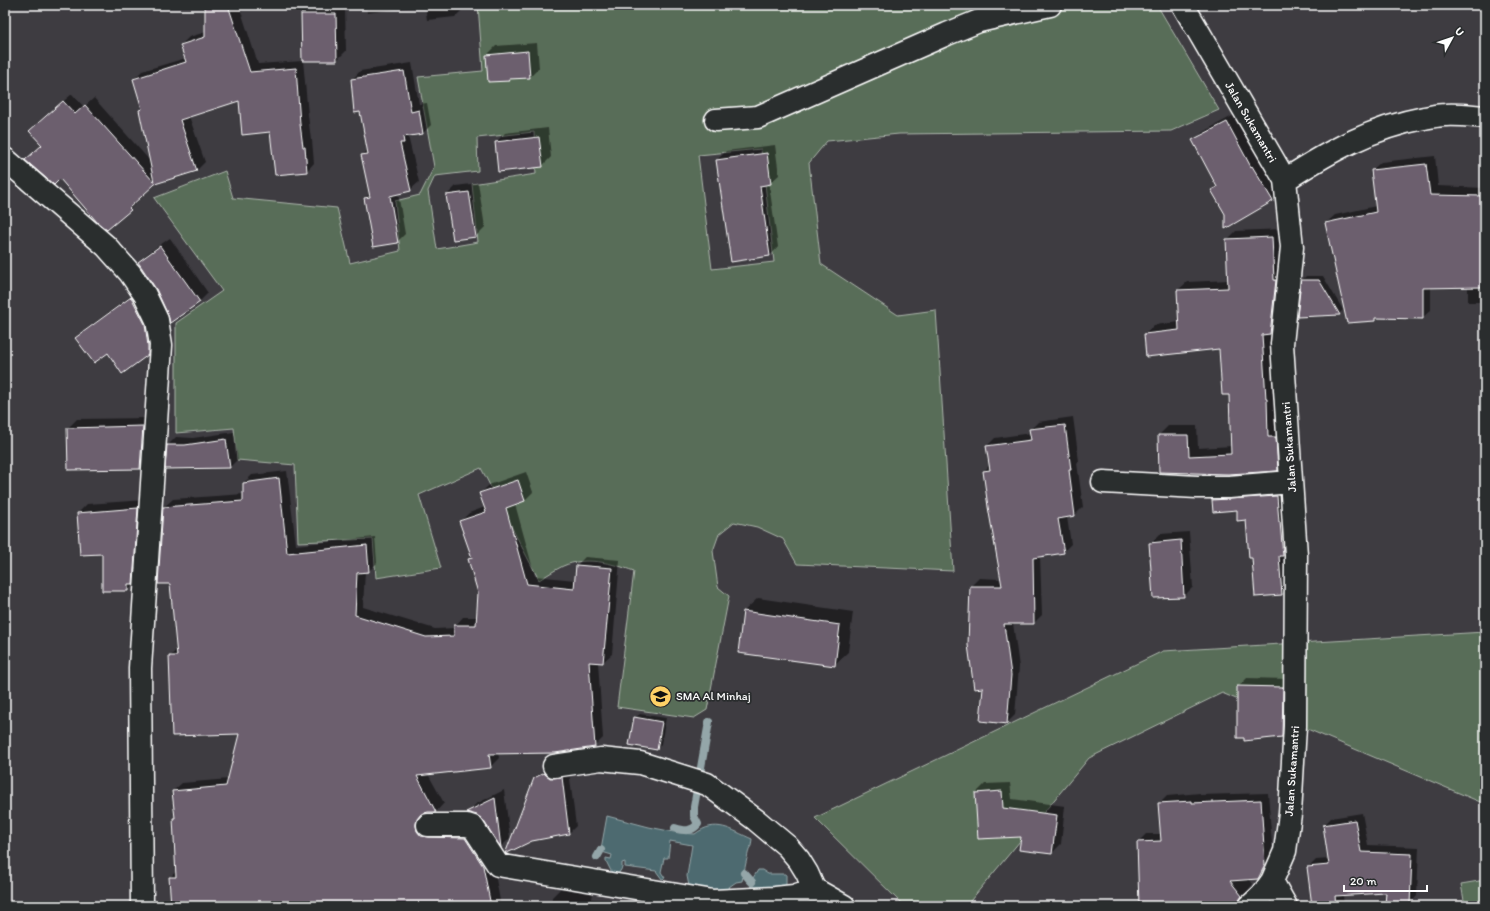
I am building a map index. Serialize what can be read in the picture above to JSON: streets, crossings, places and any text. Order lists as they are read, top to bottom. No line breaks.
{"streets":{"street":["Jalan Sukamantri"]},"places":{"school or university":["SMA Al Minhaj"]},"scale_bar":"20 m","north":"top right"}
